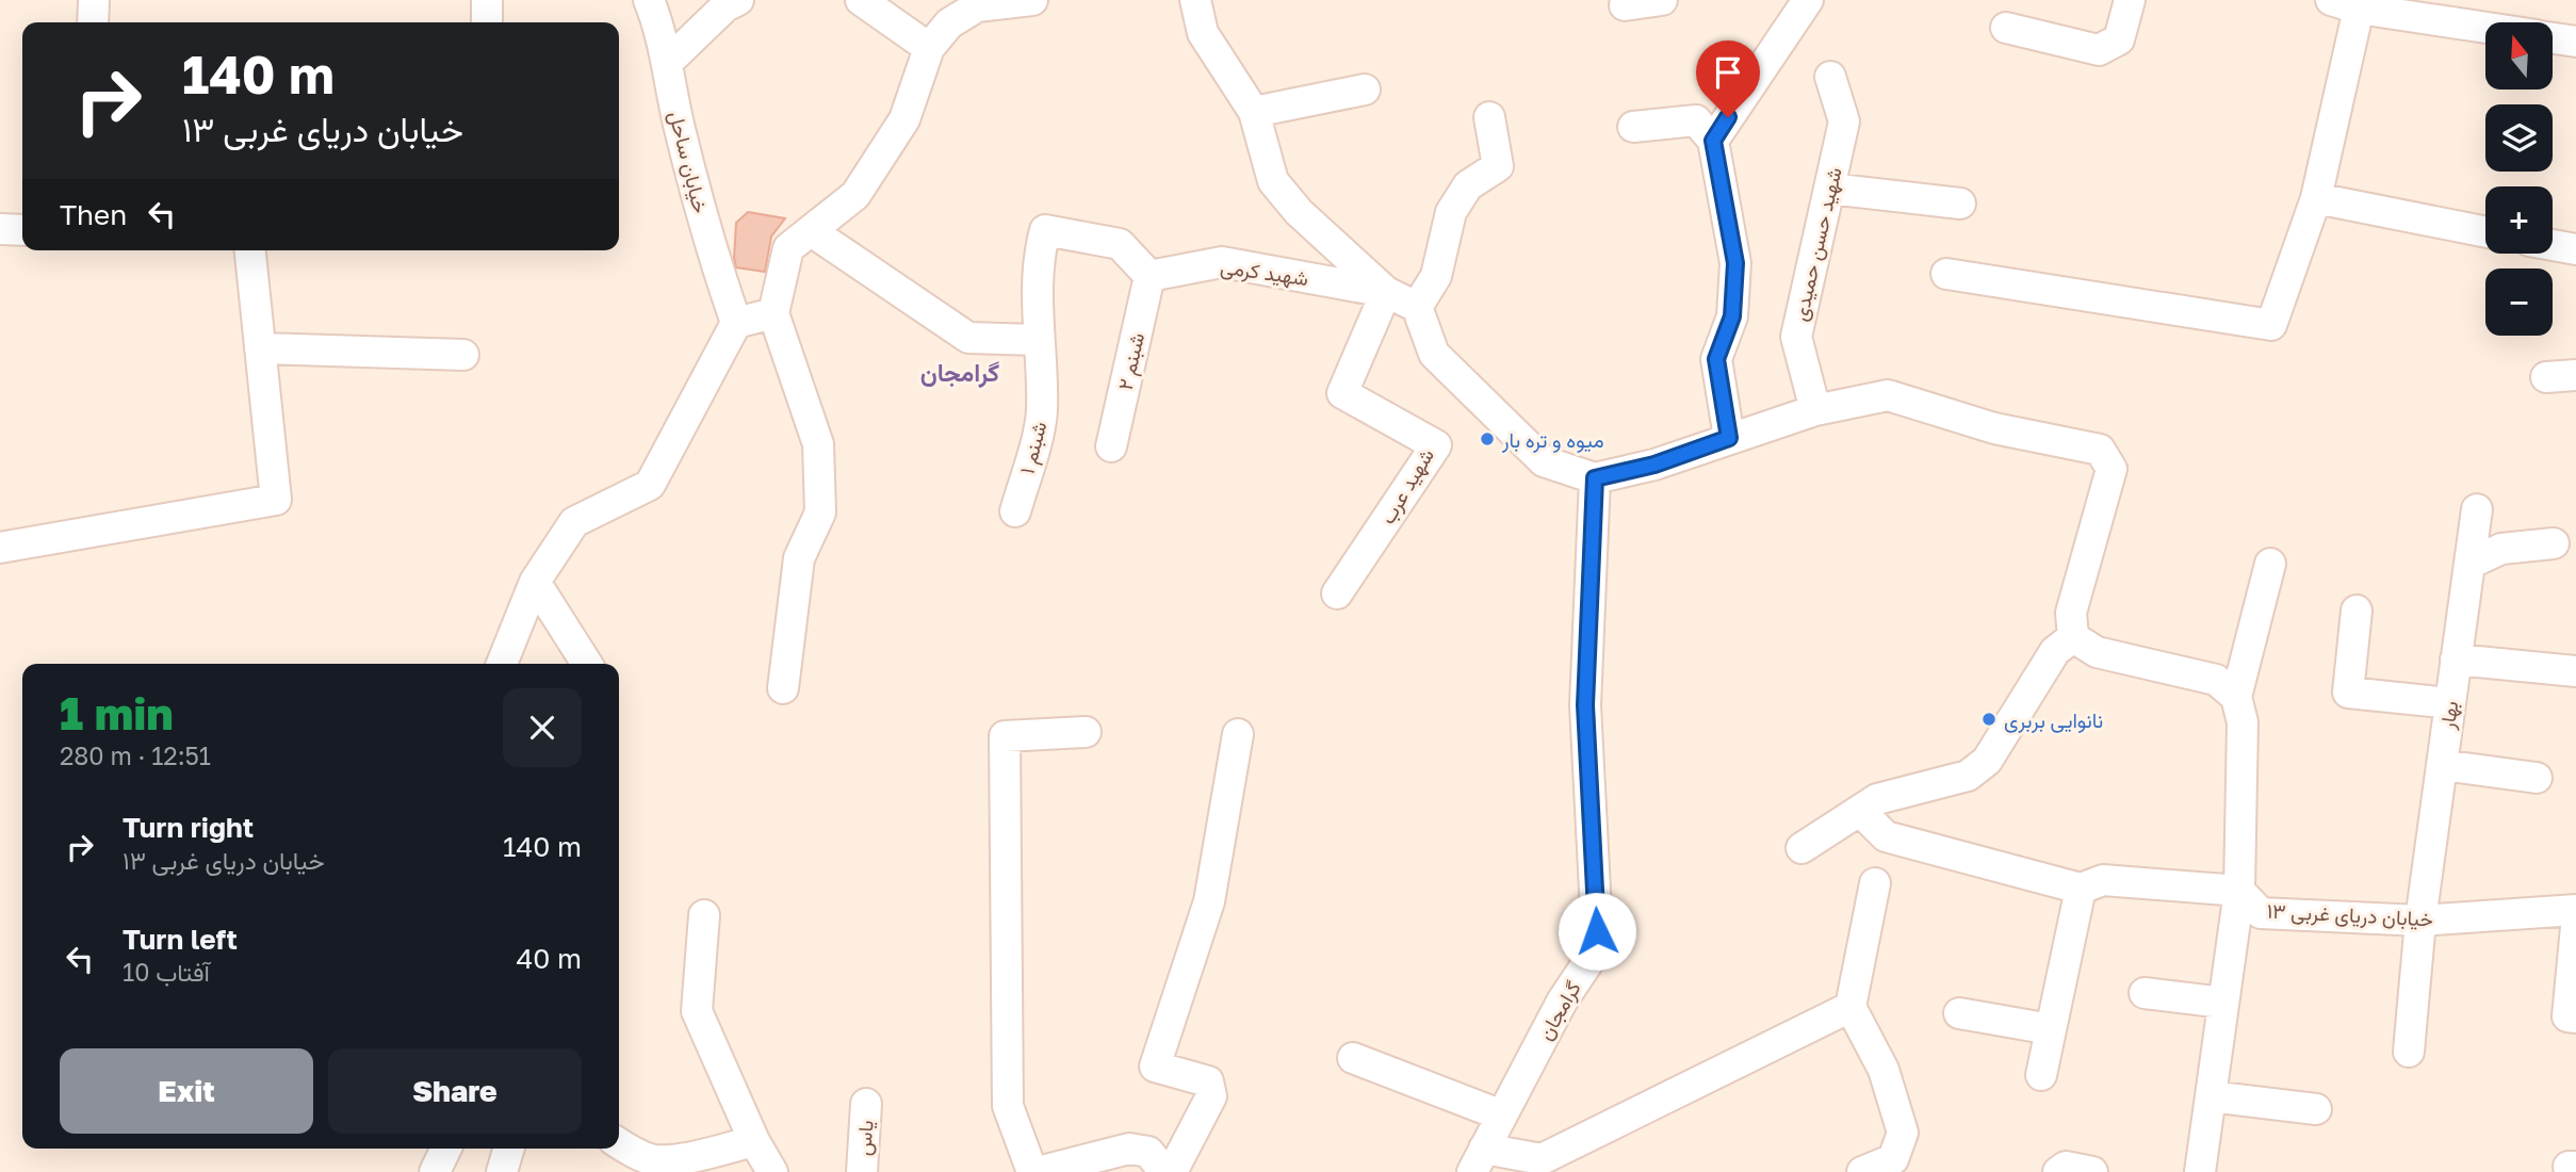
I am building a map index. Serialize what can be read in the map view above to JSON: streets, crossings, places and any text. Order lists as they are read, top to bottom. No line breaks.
{"streets":{"street":["خیابان ساحل","شهید حسن حمیدی","شهید کرمی","شبنم ۲","شبنم ۱","شهید عرب","بهار","خیابان دریای غربی ۱۳","گرامجان","یاس"]},"crossings":[["شهید کرمی","شبنم ۲"],["شهید کرمی","شهید عرب"],["بهار","خیابان دریای غربی ۱۳"]],"districts":["گرامجان"],"places":["میوه و تره بار","نانوایی بربری"],"north":"top","page":{"map_buttons":["+","−"],"turn":["140 m","خیابان دریای غربی ۱۳"],"then":"Then","heading":["1 min","280 m · 12:51"],"list":[{"name":"Turn right","note":"خیابان دریای غربی ۱۳","value":"140 m"},{"name":"Turn left","note":"آفتاب 10","value":"40 m"}],"buttons":["Exit","Share"]}}
